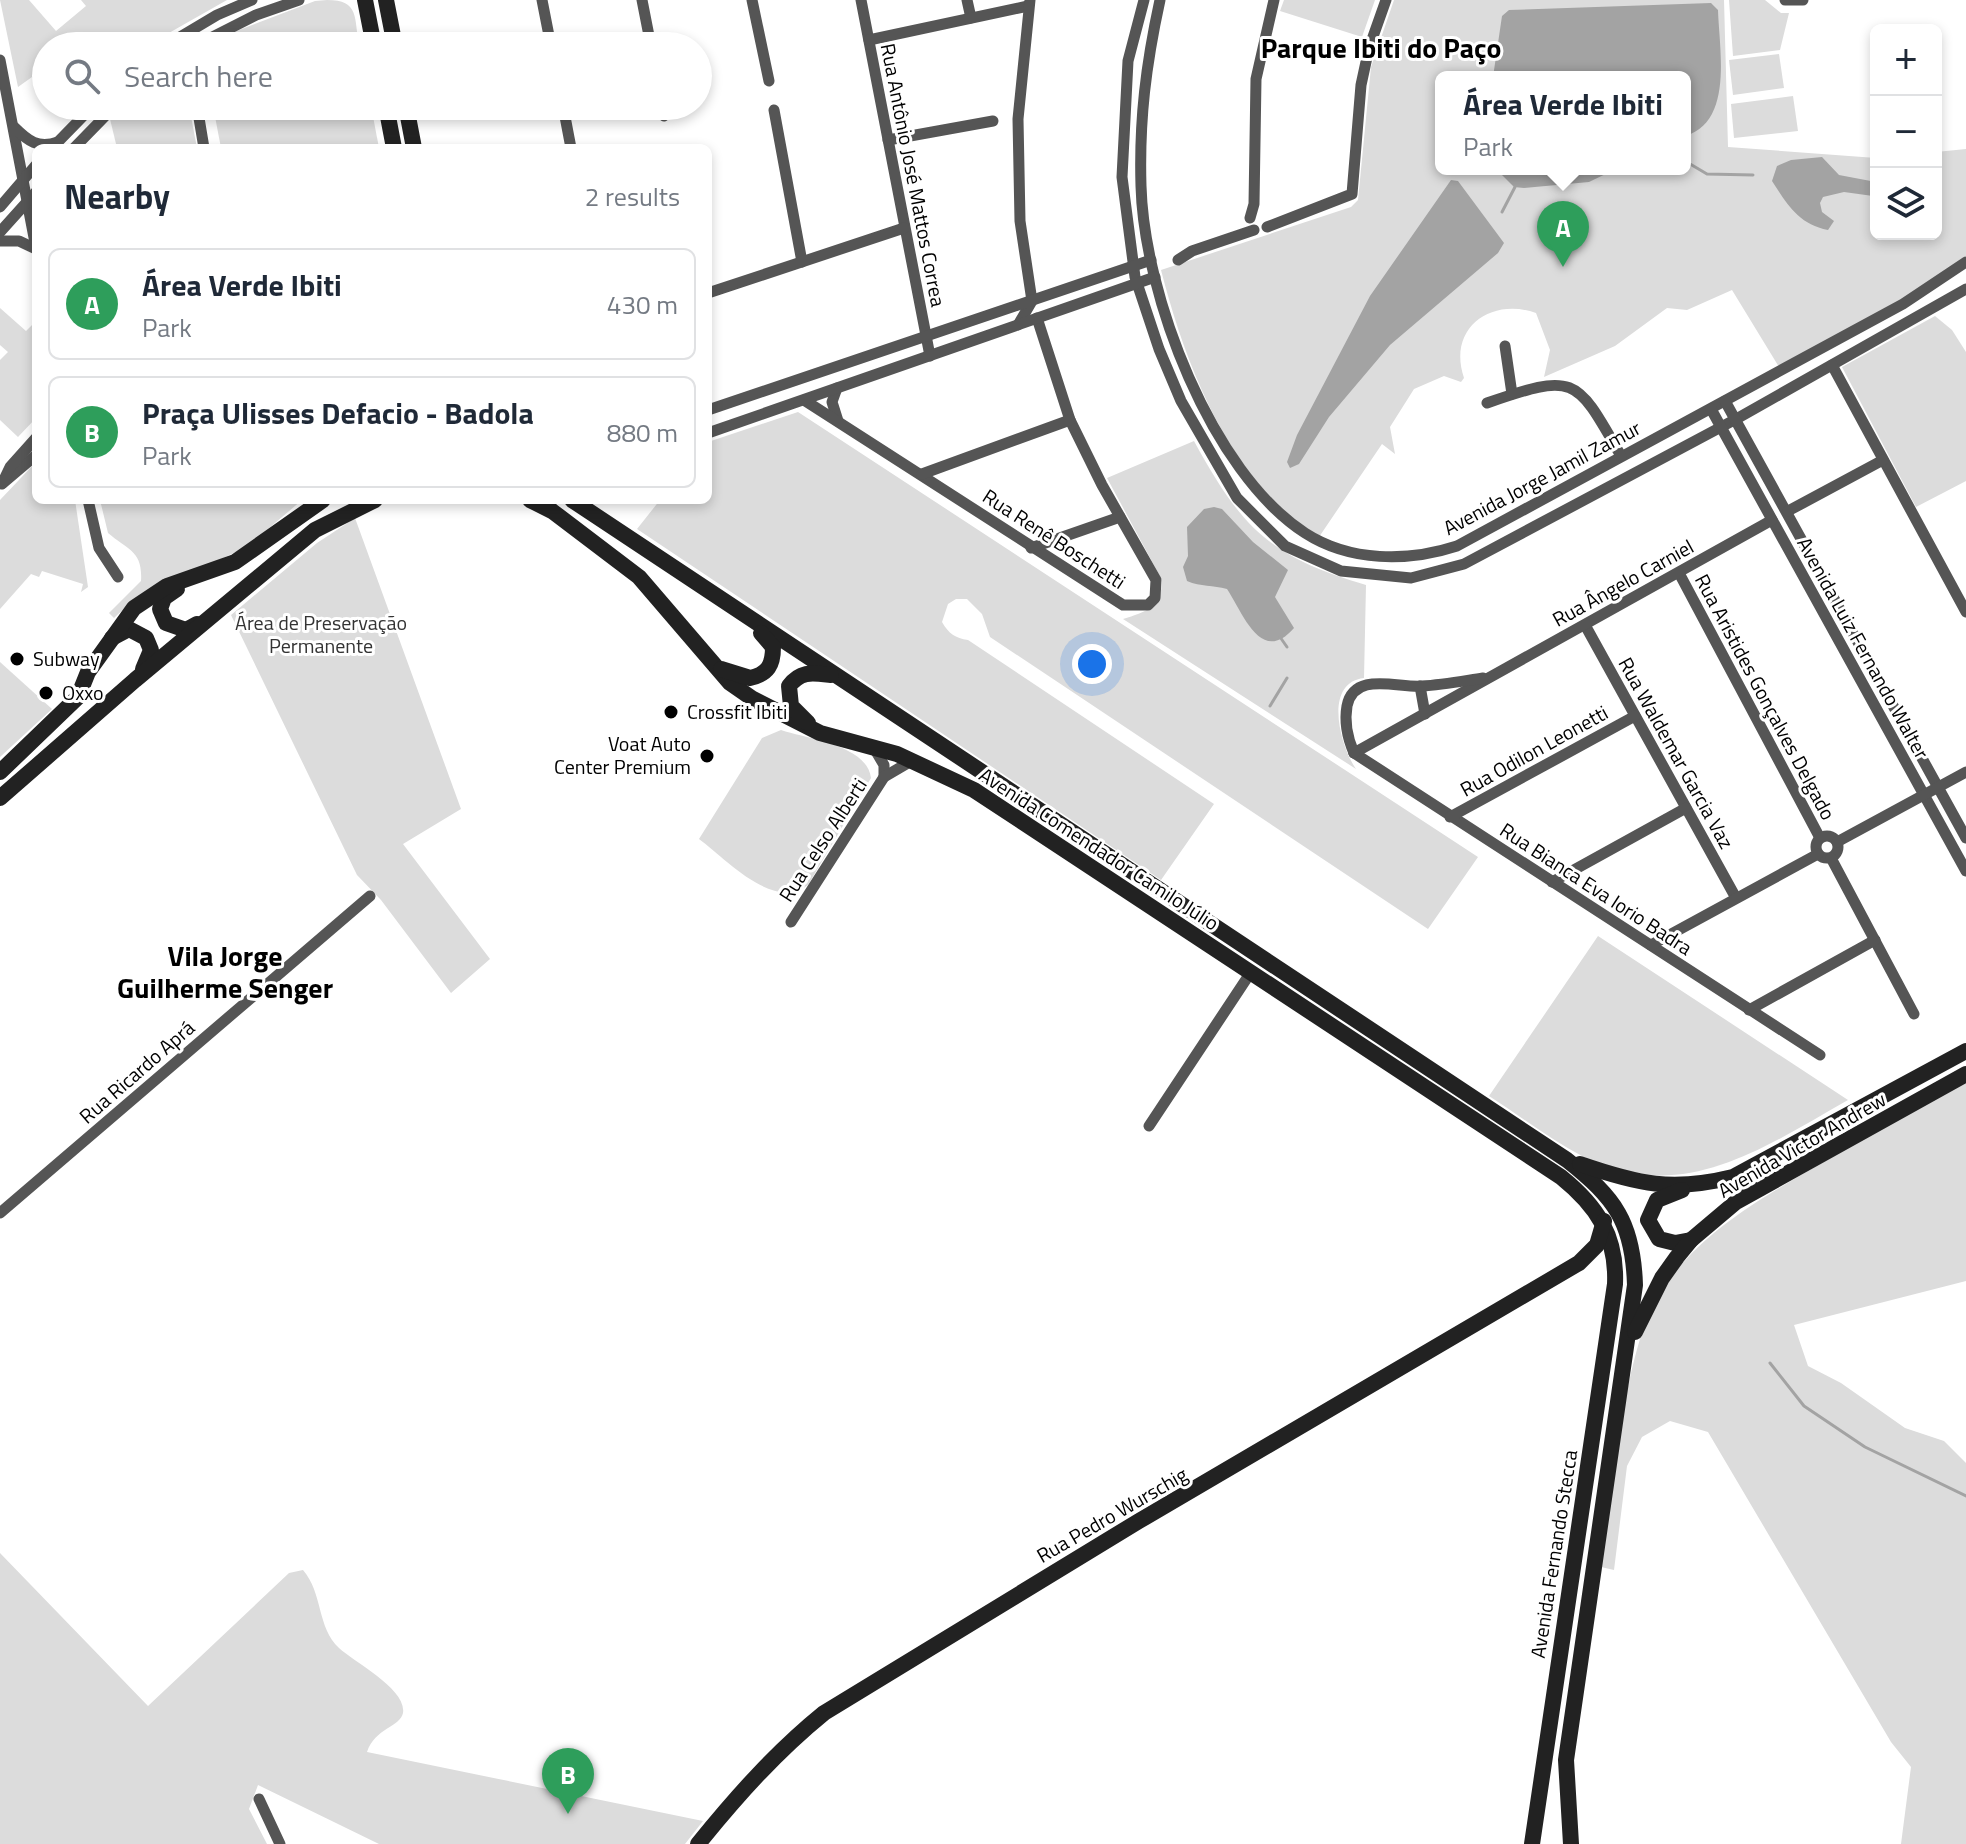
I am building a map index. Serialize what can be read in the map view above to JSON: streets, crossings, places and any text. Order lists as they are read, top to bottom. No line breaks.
{"streets":{"main road":["Avenida Comendador Camilo Júlio","Avenida Victor Andrew","Rua Pedro Wurschig","Avenida Fernando Stecca"],"street":["Rua Antônio José Mattos Correa","Avenida Jorge Jamil Zamur","Rua Renê Boschetti","Rua Ângelo Carniel","Avenida Luiz Fernando Walter","Rua Aristides Gonçalves Delgado","Rua Odilon Leonetti","Rua Waldemar Garcia Vaz","Rua Celso Alberti","Rua Bianca Eva Iorio Badra","Rua Ricardo Aprá"]},"crossings":[["Avenida Jorge Jamil Zamur","Avenida Luiz Fernando Walter"],["Rua Ângelo Carniel","Avenida Luiz Fernando Walter"],["Rua Ângelo Carniel","Rua Aristides Gonçalves Delgado"],["Rua Ângelo Carniel","Rua Waldemar Garcia Vaz"],["Rua Ângelo Carniel","Rua Bianca Eva Iorio Badra"],["Rua Odilon Leonetti","Rua Waldemar Garcia Vaz"],["Rua Odilon Leonetti","Rua Bianca Eva Iorio Badra"],["Rua Celso Alberti","Avenida Comendador Camilo Júlio"],["Avenida Comendador Camilo Júlio","Avenida Victor Andrew"],["Avenida Comendador Camilo Júlio","Rua Pedro Wurschig"],["Avenida Comendador Camilo Júlio","Avenida Fernando Stecca"],["Avenida Victor Andrew","Avenida Fernando Stecca"]],"districts":["Parque Ibiti do Paço","Vila Jorge Guilherme Senger"],"parks":["Área de Preservação Permanente"],"places":["Subway","Oxxo","Crossfit Ibiti","Voat Auto Center Premium"],"page":{"map_buttons":["+","−"],"search":"Search here","popup":["Área Verde Ibiti","Park"],"heading":["Nearby","2 results"],"pins":["A","B"],"list":[{"mark":"A","name":"Área Verde Ibiti","note":"Park","value":"430 m"},{"mark":"B","name":"Praça Ulisses Defacio - Badola","note":"Park","value":"880 m"}]}}
